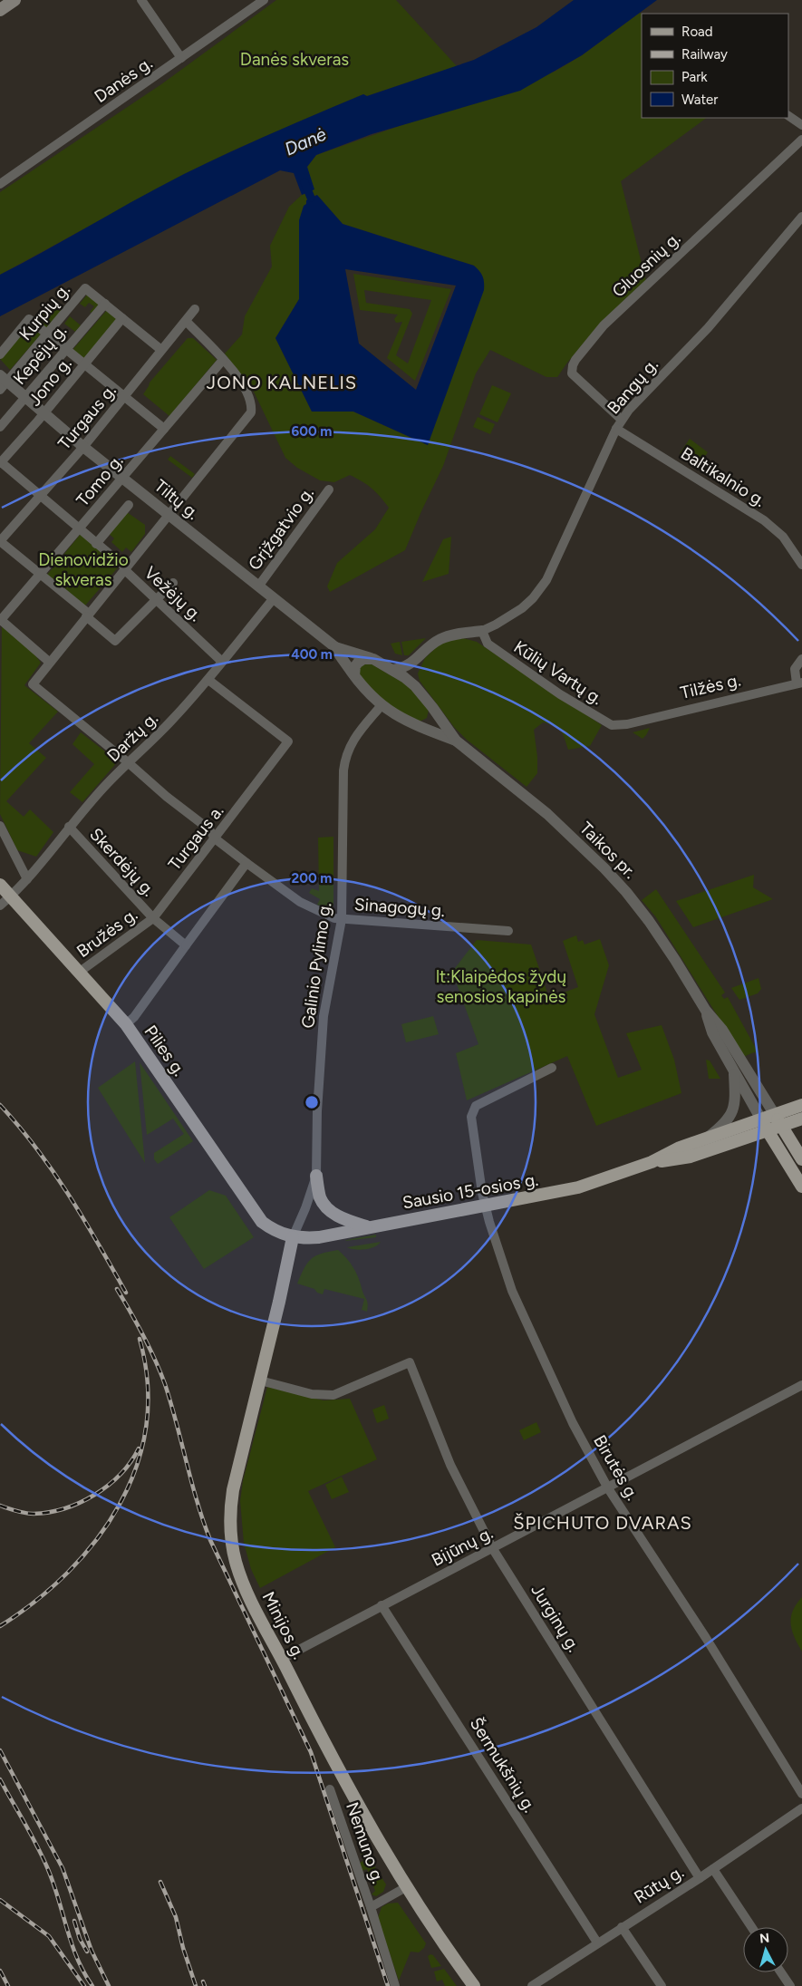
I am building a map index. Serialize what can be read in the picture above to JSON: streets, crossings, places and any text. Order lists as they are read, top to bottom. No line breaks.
{"streets":{"main road":["Taikos pr.","Pilies g.","Sausio 15-osios g.","Minijos g."],"street":["Danės g.","Gluosnių g.","Kurpių g.","Kepėjų g.","Jono g.","Bangų g.","Turgaus g.","Baltikalnio g.","Tomo g.","Tiltų g.","Grįžgatvio g.","Vežėjų g.","Kūlių Vartų g.","Tilžės g.","Daržų g.","Turgaus a.","Skerdėjų g.","Sinagogų g.","Bružės g.","Galinio Pylimo g.","Birutės g.","Bijūnų g.","Jurginų g.","Šermukšnių g.","Nemuno g.","Rūtų g."]},"crossings":[["Gluosnių g.","Bangų g."],["Kurpių g.","Kepėjų g."],["Kurpių g.","Jono g."],["Kurpių g.","Turgaus g."],["Kurpių g.","Tiltų g."],["Kepėjų g.","Tiltų g."],["Jono g.","Tiltų g."],["Jono g.","Vežėjų g."],["Bangų g.","Baltikalnio g."],["Bangų g.","Kūlių Vartų g."],["Turgaus g.","Tiltų g."],["Turgaus g.","Vežėjų g."],["Tomo g.","Tiltų g."],["Tomo g.","Vežėjų g."],["Tiltų g.","Grįžgatvio g."],["Tiltų g.","Daržų g."],["Tiltų g.","Taikos pr."],["Tiltų g.","Galinio Pylimo g."],["Vežėjų g.","Daržų g."],["Kūlių Vartų g.","Tilžės g."],["Daržų g.","Turgaus a."],["Daržų g.","Skerdėjų g."],["Daržų g.","Sinagogų g."],["Daržų g.","Pilies g."],["Turgaus a.","Skerdėjų g."],["Turgaus a.","Sinagogų g."],["Turgaus a.","Bružės g."],["Taikos pr.","Galinio Pylimo g."],["Taikos pr.","Sausio 15-osios g."],["Skerdėjų g.","Bružės g."],["Sinagogų g.","Galinio Pylimo g."],["Bružės g.","Pilies g."],["Galinio Pylimo g.","Pilies g."],["Galinio Pylimo g.","Sausio 15-osios g."],["Galinio Pylimo g.","Minijos g."],["Pilies g.","Sausio 15-osios g."],["Pilies g.","Minijos g."],["Sausio 15-osios g.","Birutės g."],["Sausio 15-osios g.","Minijos g."],["Birutės g.","Bijūnų g."],["Bijūnų g.","Jurginų g."],["Bijūnų g.","Minijos g."],["Bijūnų g.","Šermukšnių g."],["Jurginų g.","Minijos g."],["Jurginų g.","Rūtų g."],["Minijos g.","Nemuno g."],["Šermukšnių g.","Rūtų g."]],"districts":["JONO KALNELIS","ŠPICHUTO DVARAS"],"water":["Danė"],"parks":["Danės skveras","Dienovidžio skveras","lt:Klaipėdos žydų senosios kapinės"],"legend":["Road","Railway","Park","Water"],"north":"top","rings":["600 m","400 m","200 m"]}
